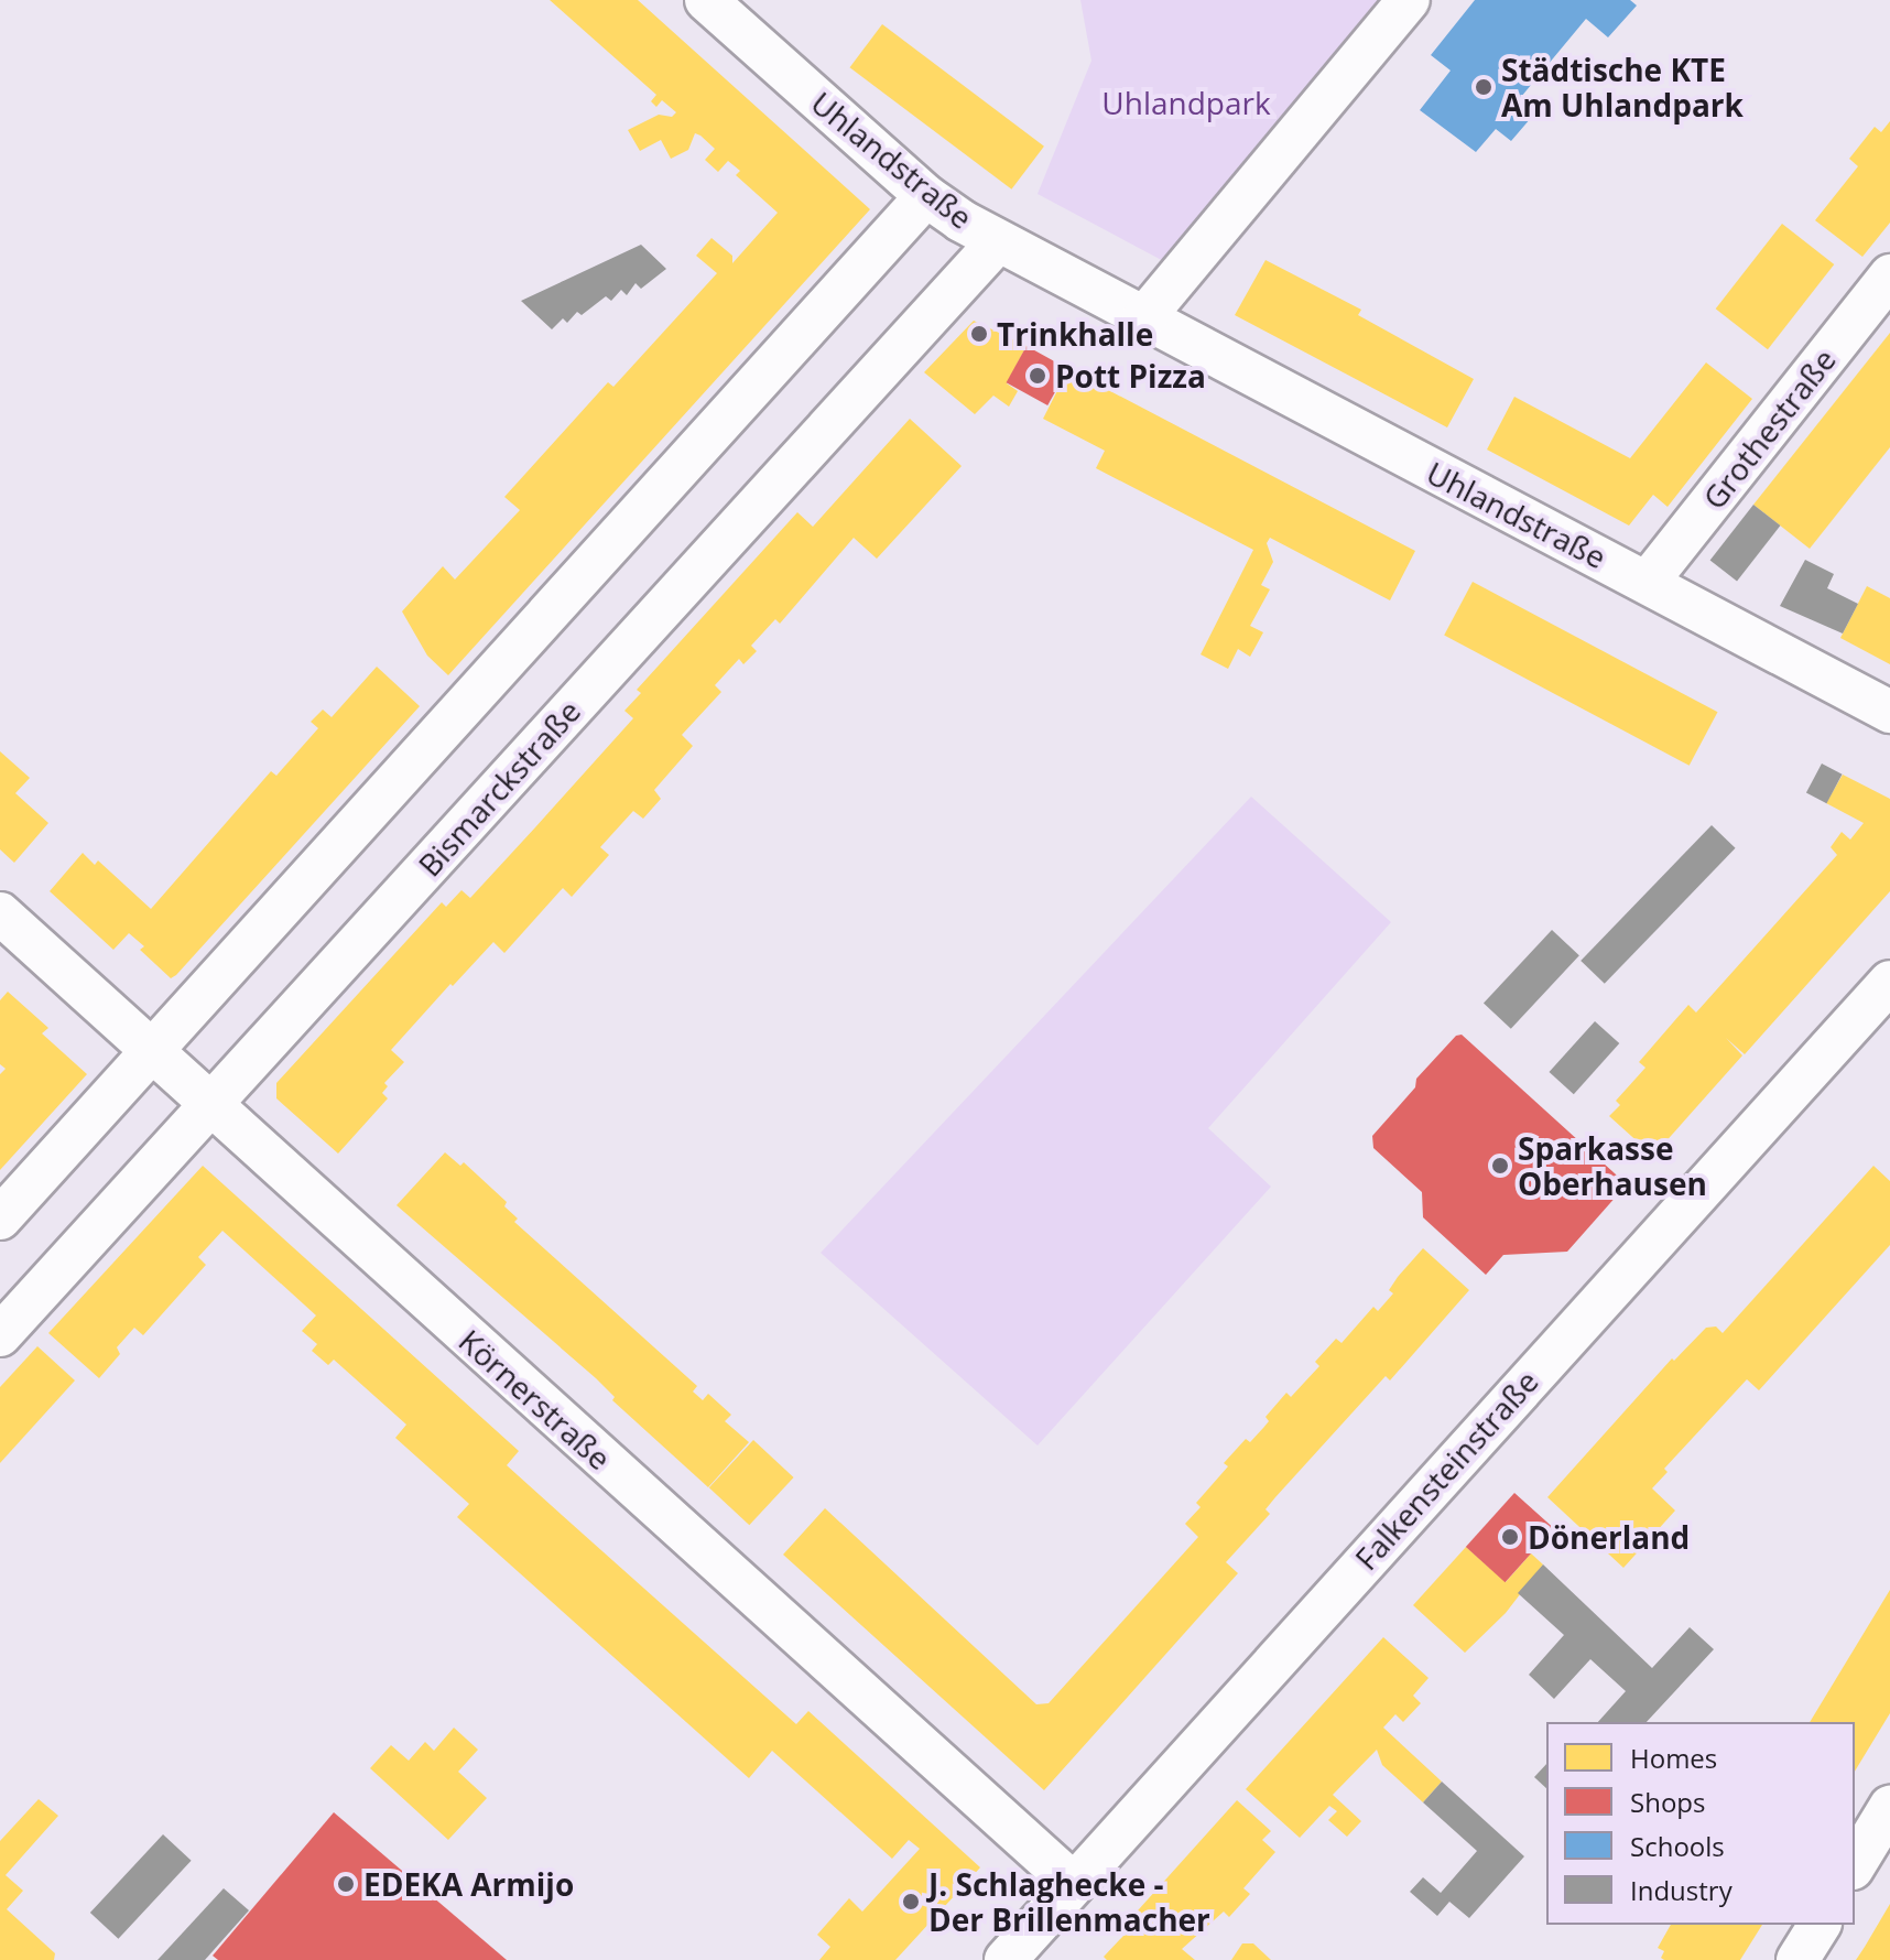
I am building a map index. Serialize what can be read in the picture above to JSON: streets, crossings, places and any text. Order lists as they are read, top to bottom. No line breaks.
{"streets":{"street":["Uhlandstraße","Grothestraße","Bismarckstraße","Körnerstraße","Falkensteinstraße"]},"crossings":[["Uhlandstraße","Grothestraße"],["Uhlandstraße","Bismarckstraße"],["Bismarckstraße","Körnerstraße"],["Körnerstraße","Falkensteinstraße"]],"parks":["Uhlandpark"],"places":["Städtische KTE Am Uhlandpark","Trinkhalle","Pott Pizza","Sparkasse Oberhausen","Dönerland","EDEKA Armijo","J. Schlaghecke - Der Brillenmacher"],"legend":["Homes","Shops","Schools","Industry"]}
